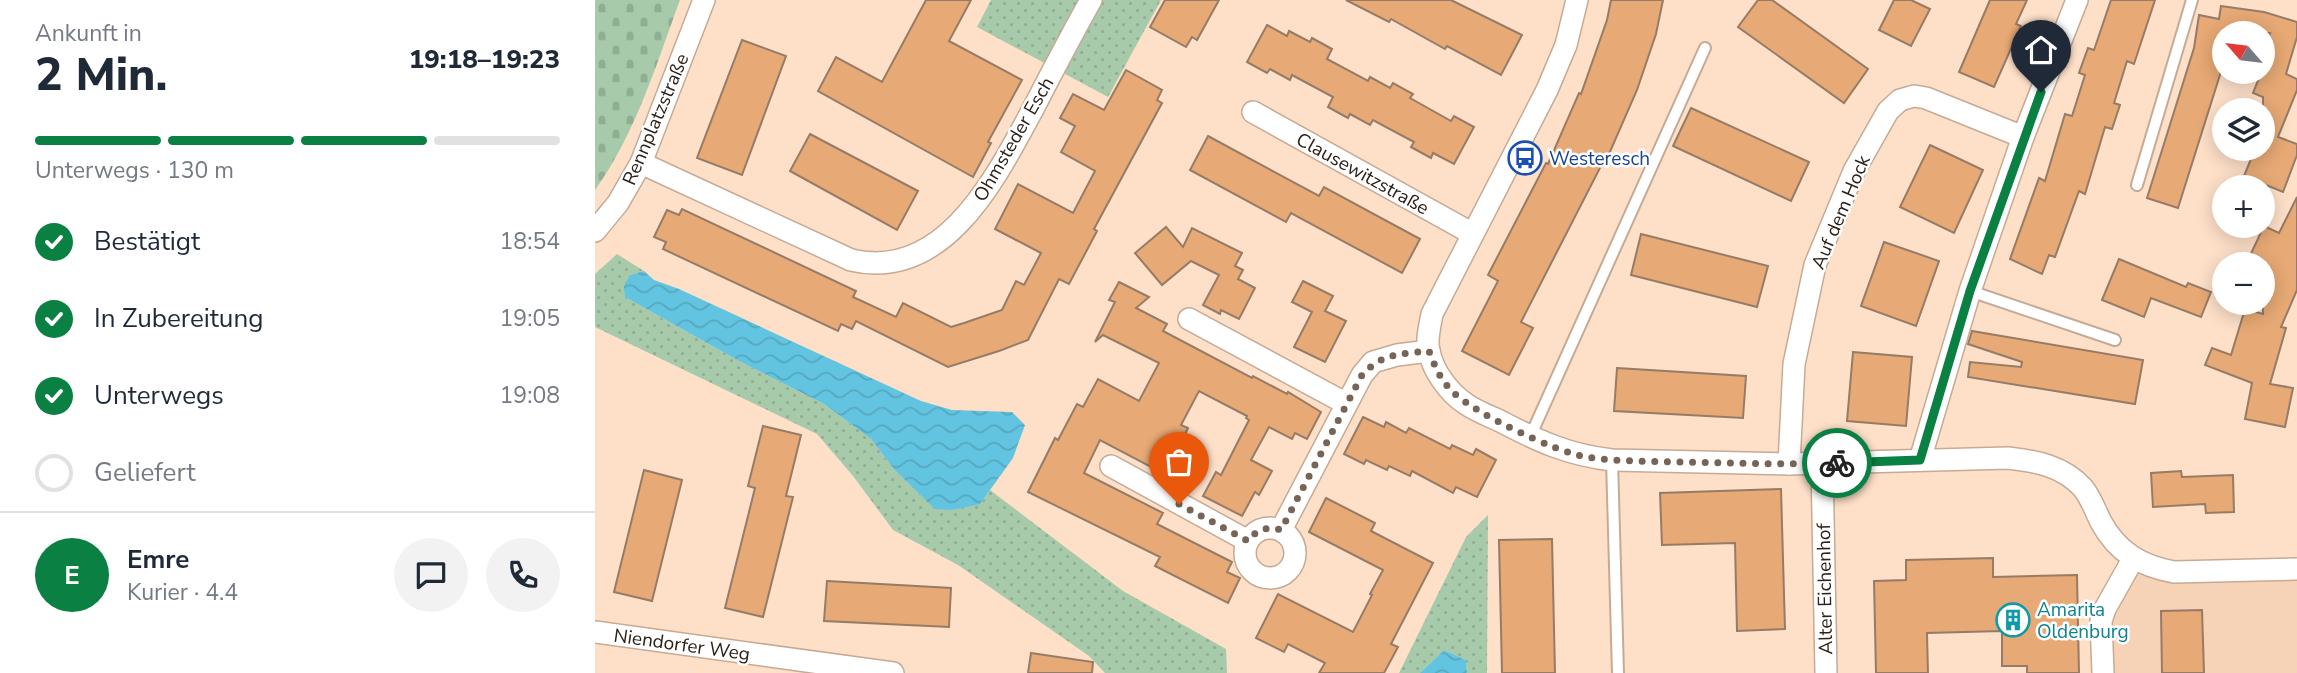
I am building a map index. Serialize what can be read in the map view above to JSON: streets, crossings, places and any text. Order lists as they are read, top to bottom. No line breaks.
{"streets":{"street":["Rennplatzstraße","Ohmsteder Esch","Clausewitzstraße","Auf dem Hock","Alter Eichenhof","Niendorfer Weg"]},"crossings":[["Rennplatzstraße","Ohmsteder Esch"]],"places":{"bus stop":["Westeresch"],"building":["Amarita Oldenburg"]},"north":"top left","page":{"heading":["2 Min.","Ankunft in","19:18–19:23"],"panel":["Emre","Kurier · 4.4"],"map_buttons":["+","−"],"bar":"Unterwegs · 130 m","list":[["Bestätigt","18:54"],["In Zubereitung","19:05"],["Unterwegs","19:08"],"Geliefert"],"round":"E"}}
